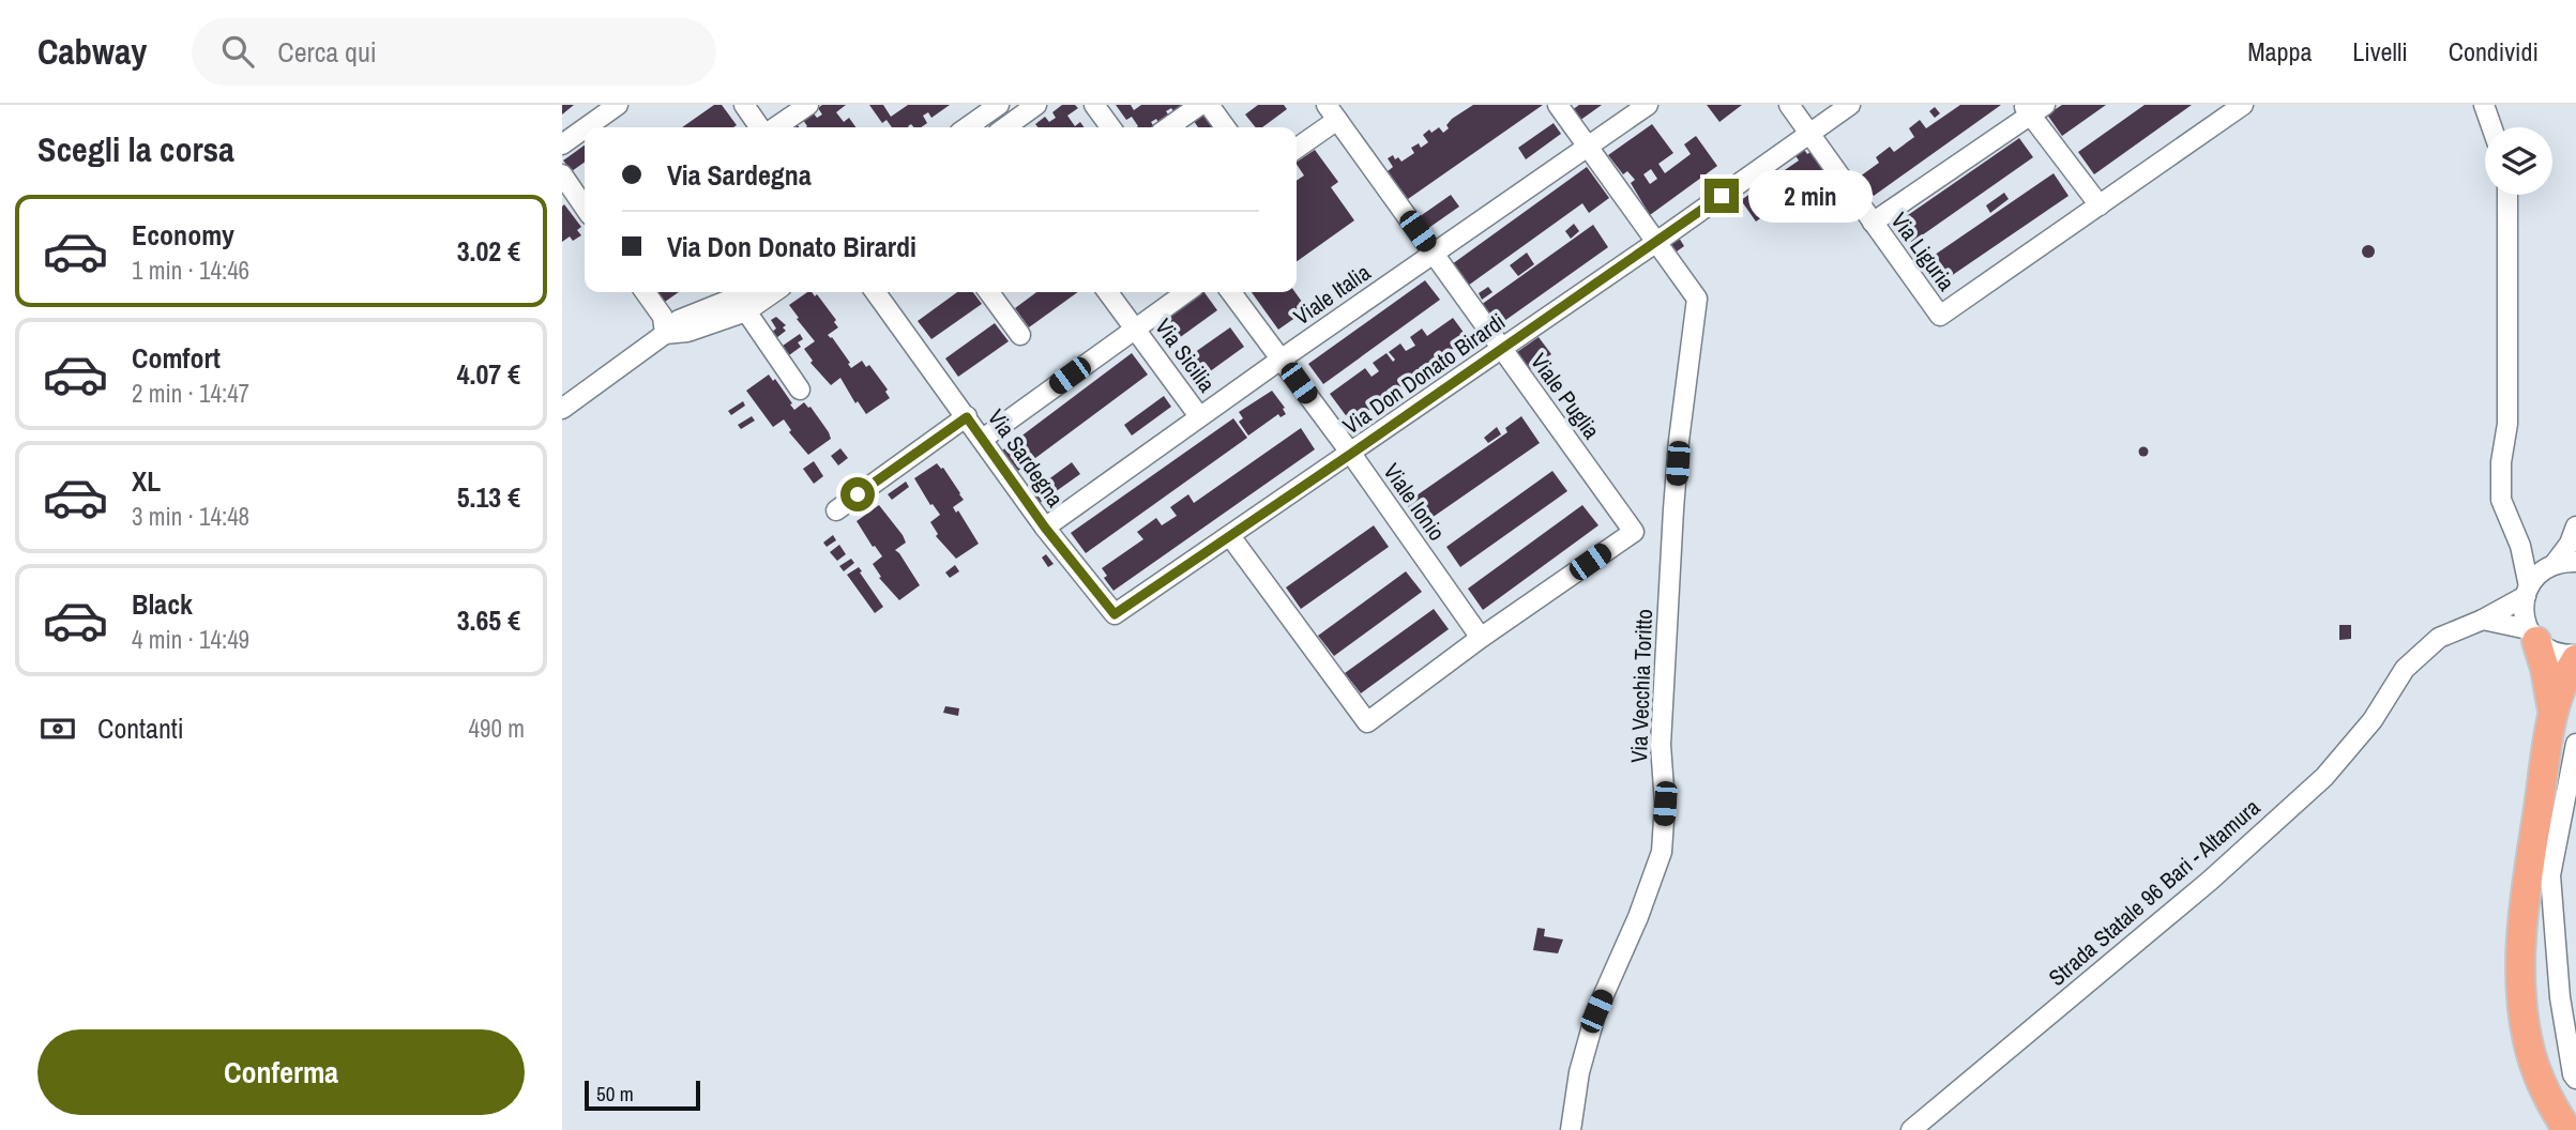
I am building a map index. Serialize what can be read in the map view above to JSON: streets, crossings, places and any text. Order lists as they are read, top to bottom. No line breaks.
{"streets":{"street":["Via Liguria","Viale Italia","Via Sicilia","Via Don Donato Birardi","Viale Puglia","Via Sardegna","Viale Ionio","Via Vecchia Toritto","Strada Statale 96 Bari - Altamura"]},"crossings":[["Via Liguria","Via Don Donato Birardi"],["Viale Italia","Via Sicilia"],["Viale Italia","Via Don Donato Birardi"],["Viale Italia","Viale Puglia"],["Viale Italia","Via Sardegna"],["Viale Italia","Viale Ionio"],["Viale Italia","Via Vecchia Toritto"],["Via Don Donato Birardi","Viale Puglia"],["Via Don Donato Birardi","Via Sardegna"],["Via Don Donato Birardi","Viale Ionio"],["Via Don Donato Birardi","Via Vecchia Toritto"],["Viale Puglia","Viale Ionio"]],"scale_bar":"50 m","page":{"header":"Cabway","search":"Cerca qui","nav":["Mappa","Livelli","Condividi"],"heading":"Scegli la corsa","banner":["Via Sardegna","Via Don Donato Birardi"],"bubble":"2 min","list":[{"name":"Economy","note":"1 min · 14:46","value":"3.02 €"},{"name":"Comfort","note":"2 min · 14:47","value":"4.07 €"},{"name":"XL","note":"3 min · 14:48","value":"5.13 €"},{"name":"Black","note":"4 min · 14:49","value":"3.65 €"}],"pay":["Contanti","490 m"],"buttons":"Conferma","scale":"50 m"}}
